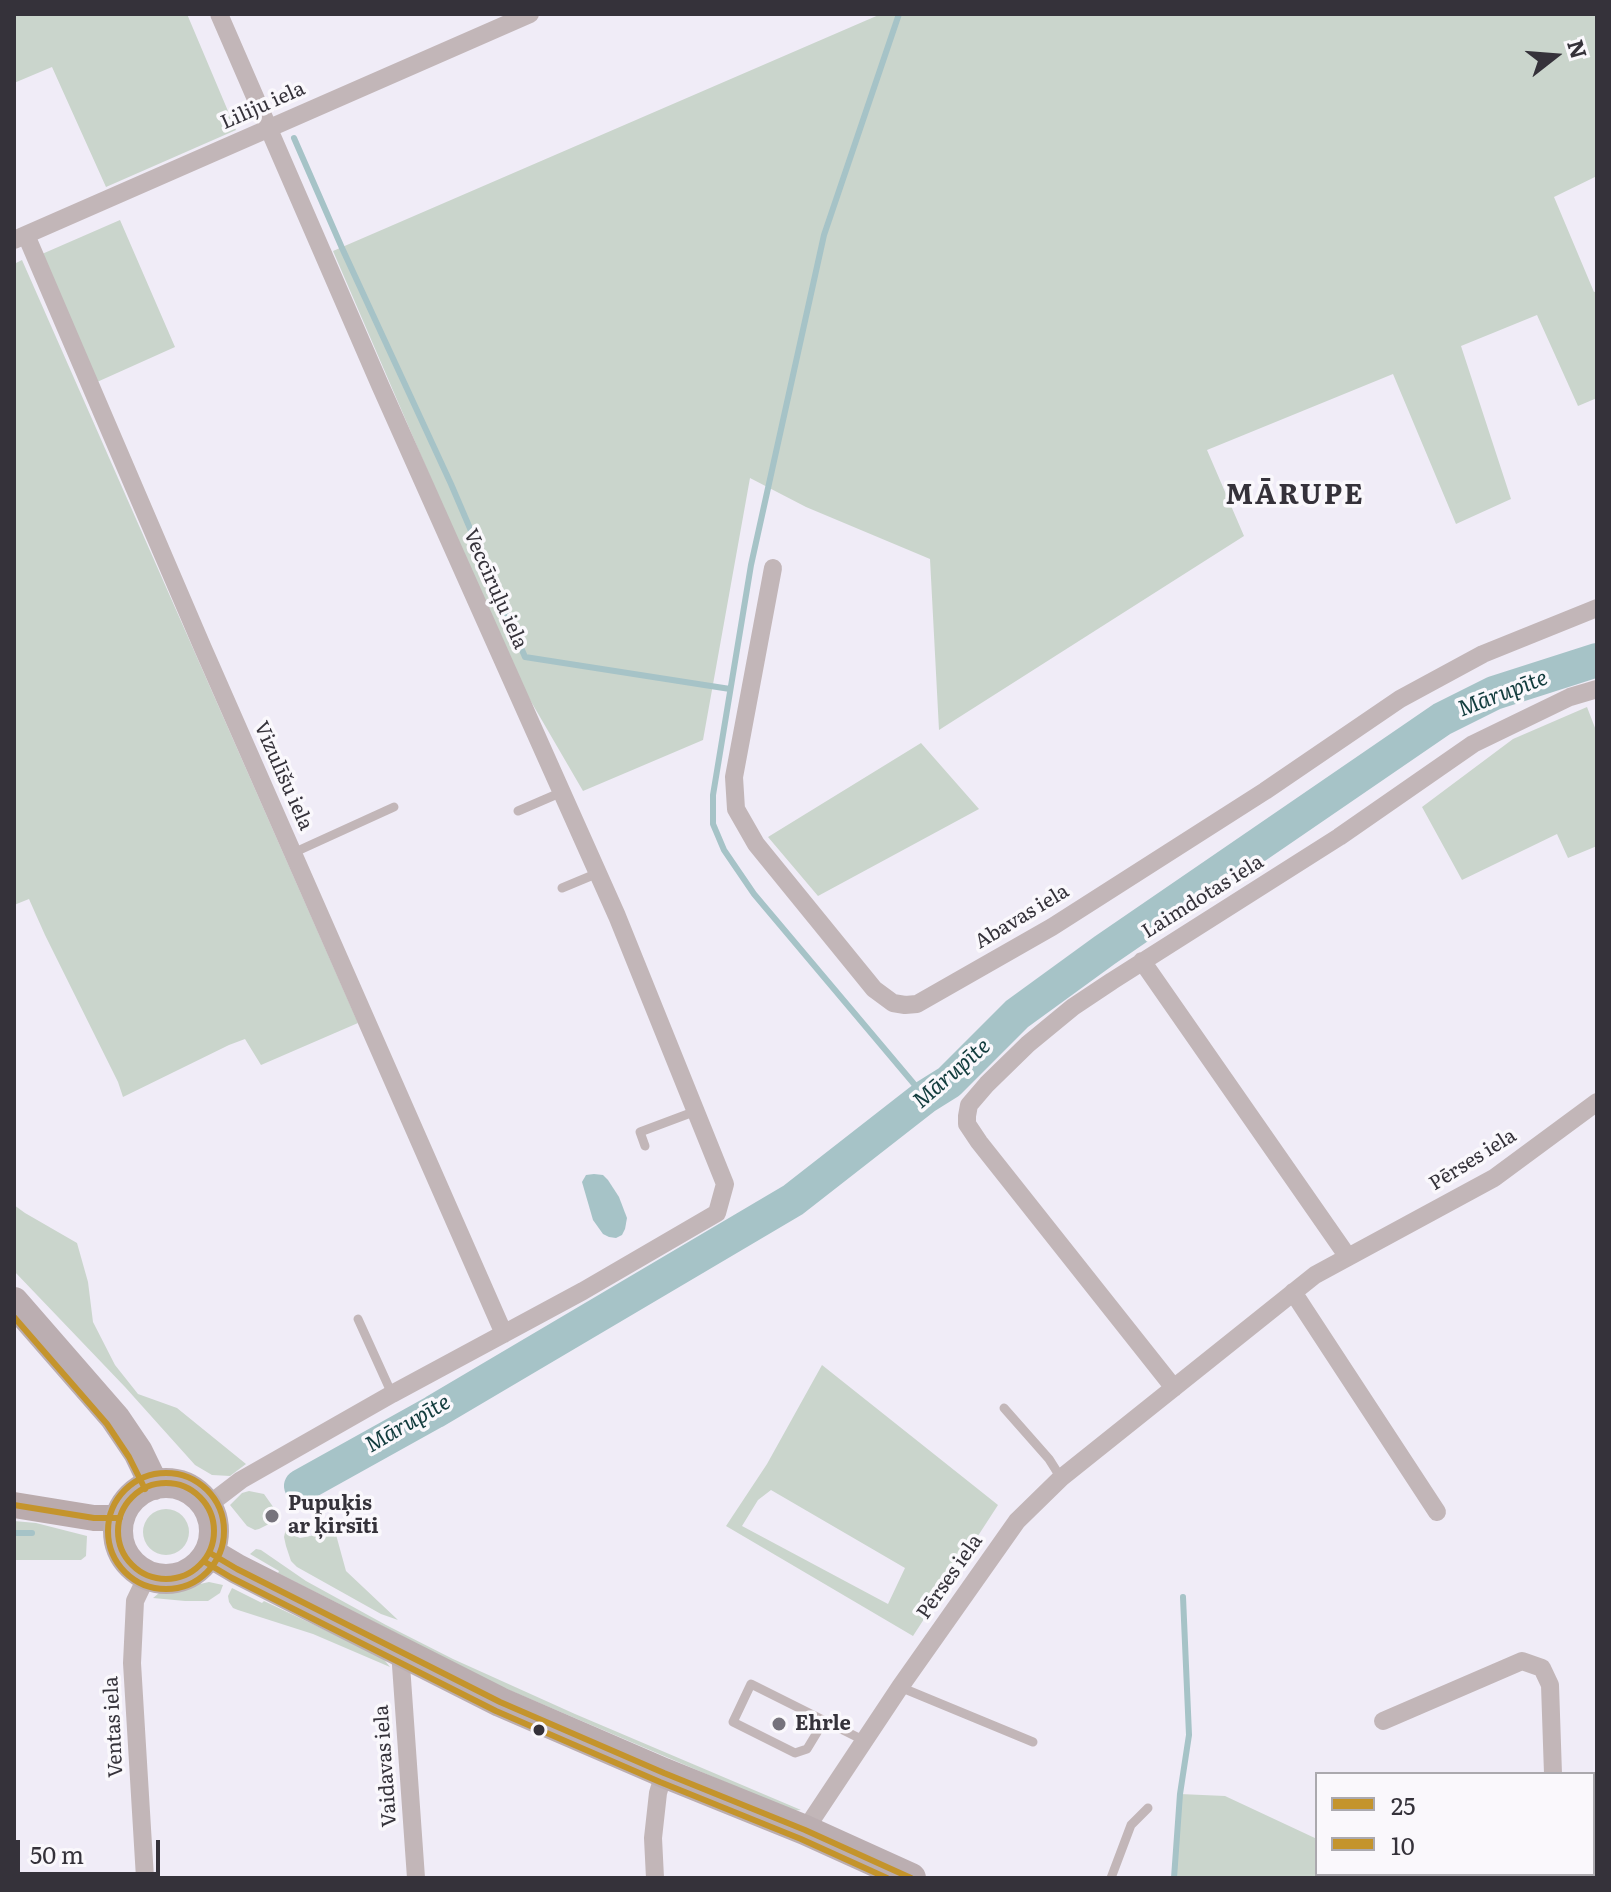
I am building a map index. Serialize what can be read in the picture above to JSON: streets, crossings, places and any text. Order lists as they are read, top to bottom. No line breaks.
{"streets":{"street":["Liliju iela","Veccīruļu iela","Vizulīšu iela","Laimdotas iela","Abavas iela","Pērses iela","Ventas iela","Vaidavas iela"]},"crossings":[["Liliju iela","Veccīruļu iela"],["Liliju iela","Vizulīšu iela"],["Veccīruļu iela","Vizulīšu iela"],["Laimdotas iela","Pērses iela"]],"districts":["MĀRUPE"],"water":["Mārupīte"],"places":["Pupuķis ar ķirsīti","Ehrle"],"lines":["transit line 10","transit line 25"],"legend":["25","10"],"scale_bar":"50 m","north":"right"}
